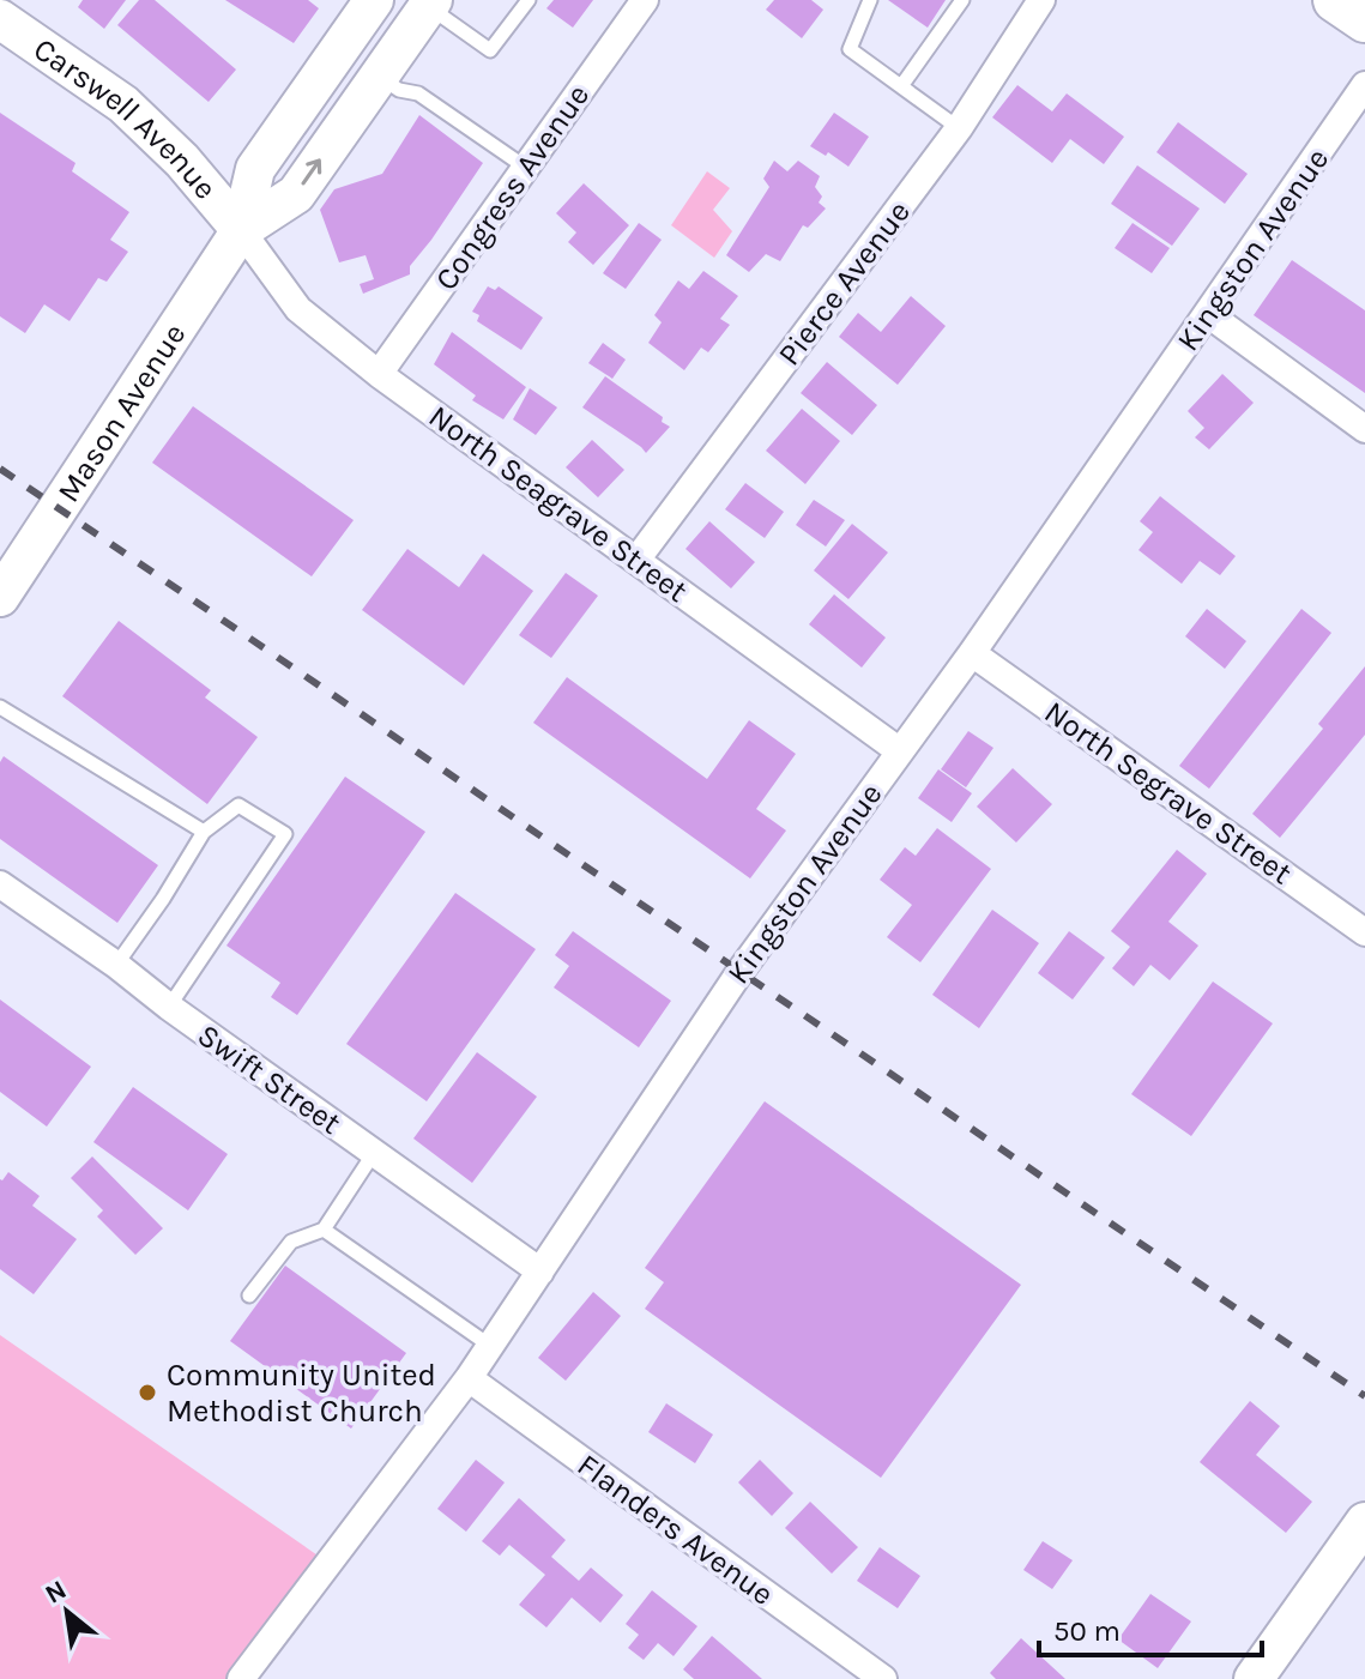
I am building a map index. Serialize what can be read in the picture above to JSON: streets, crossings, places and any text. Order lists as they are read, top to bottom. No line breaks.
{"streets":{"main road":["Carswell Avenue","Mason Avenue"],"street":["Congress Avenue","Kingston Avenue","Pierce Avenue","North Seagrave Street","North Segrave Street","Swift Street","Flanders Avenue"]},"crossings":[["Carswell Avenue","Mason Avenue"],["Carswell Avenue","North Seagrave Street"],["Congress Avenue","North Seagrave Street"],["Kingston Avenue","North Seagrave Street"],["Kingston Avenue","North Segrave Street"],["Kingston Avenue","Swift Street"],["Kingston Avenue","Flanders Avenue"],["Pierce Avenue","North Seagrave Street"],["Mason Avenue","North Seagrave Street"]],"places":["Community United Methodist Church"],"scale_bar":"50 m","north":"top left"}
